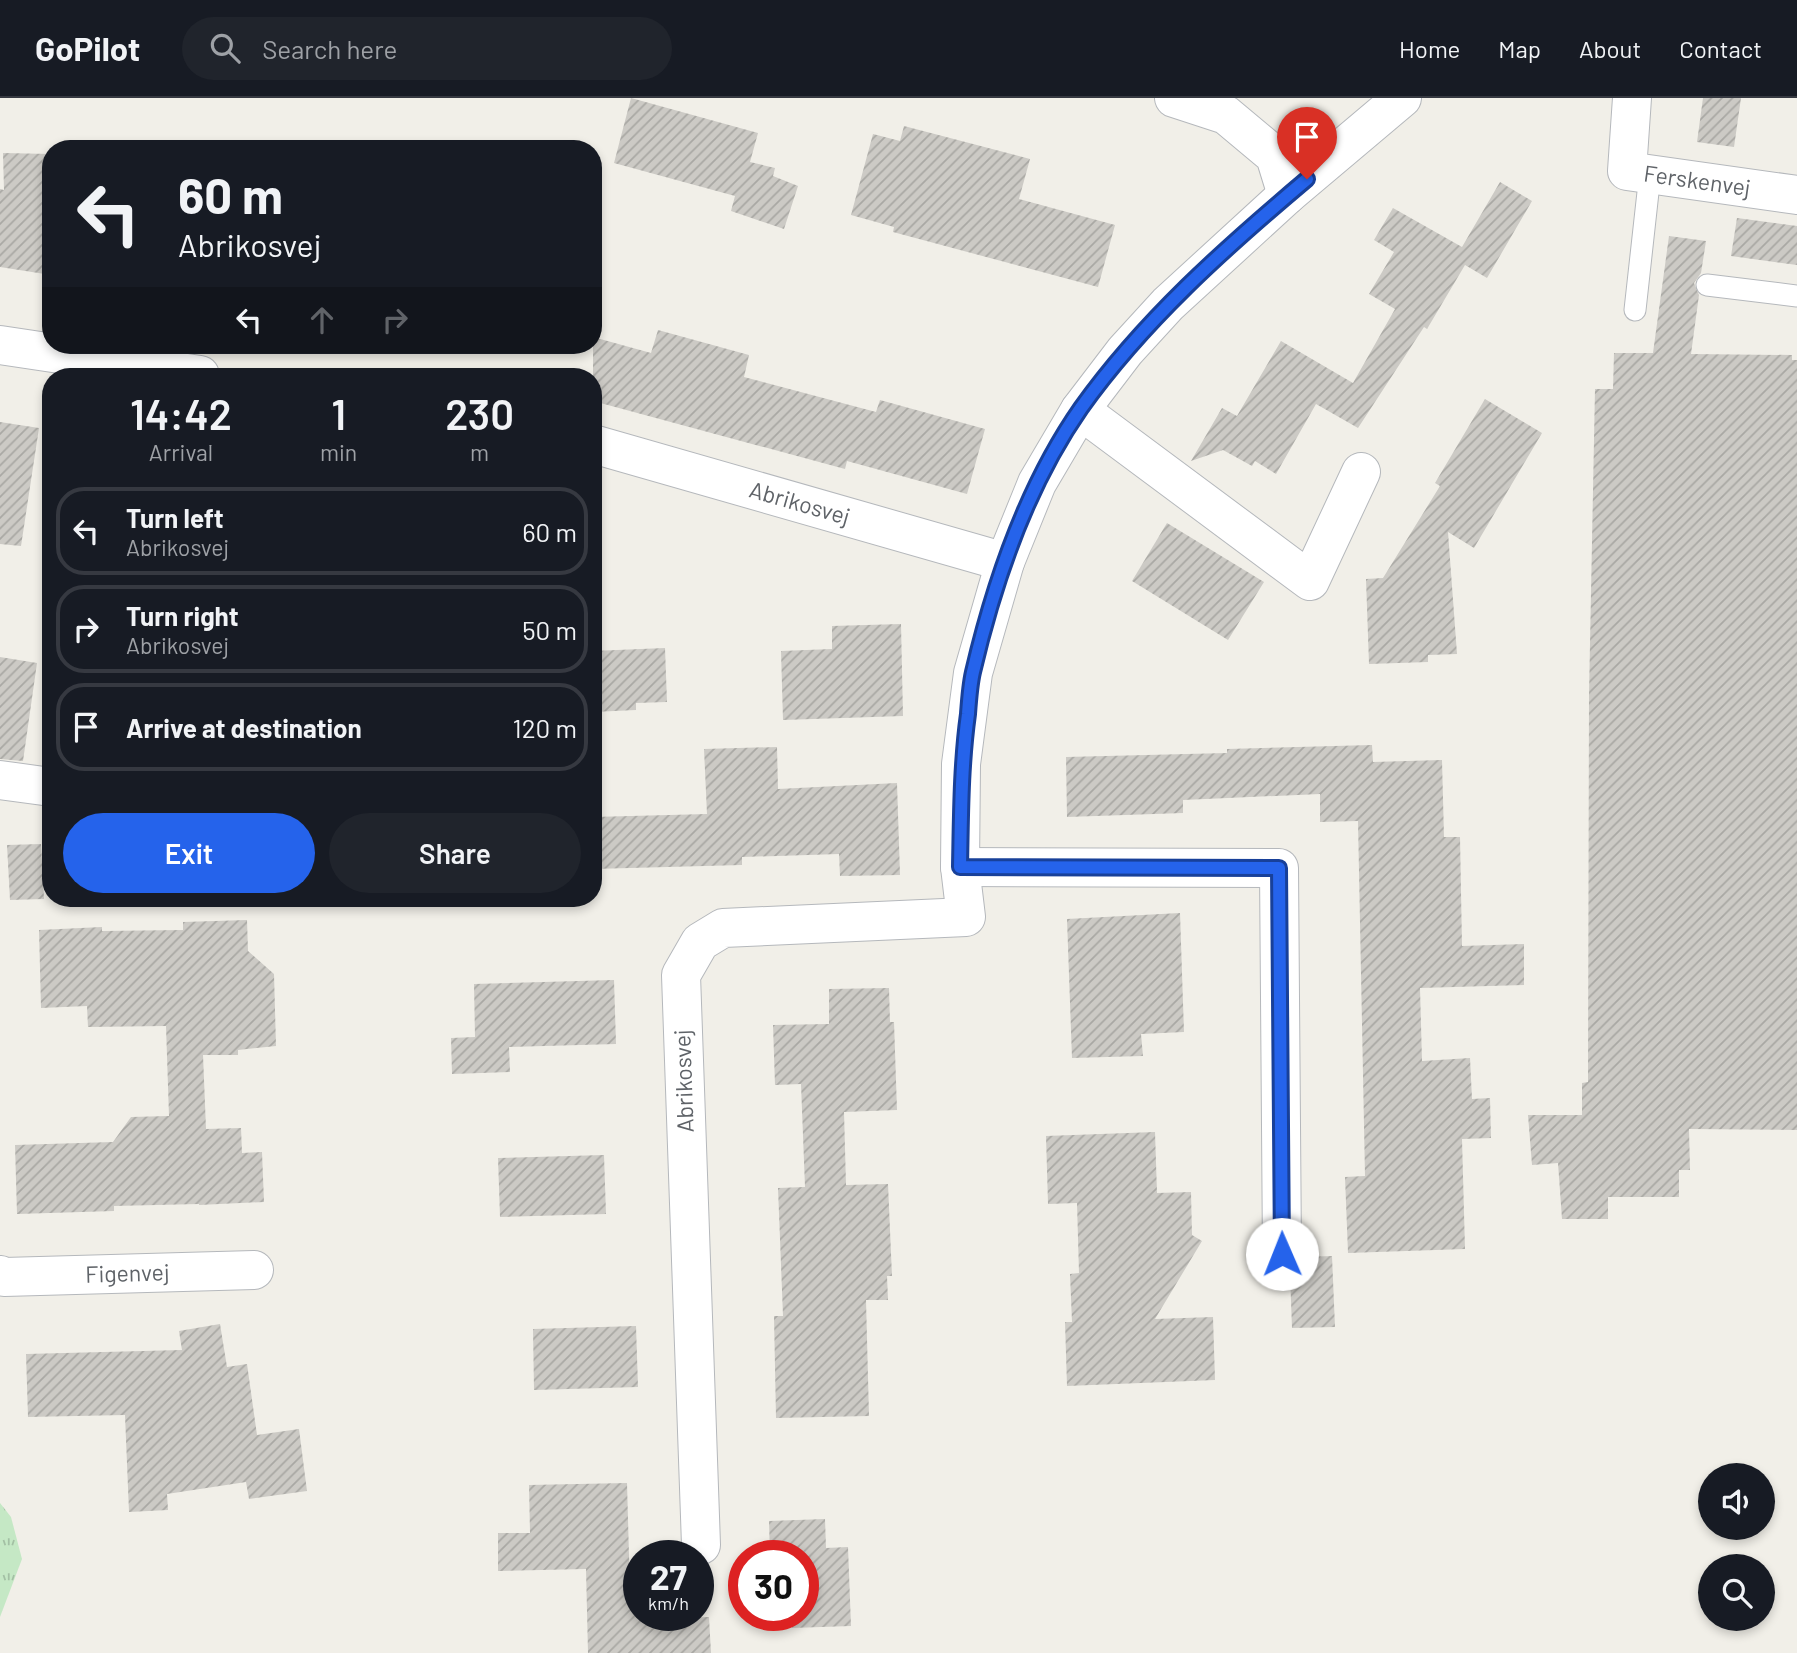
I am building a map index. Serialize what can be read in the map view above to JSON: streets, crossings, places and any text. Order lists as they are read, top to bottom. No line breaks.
{"streets":{"street":["Ferskenvej","Abrikosvej","Figenvej"]},"page":{"header":"GoPilot","search":"Search here","nav":["Home","Map","About","Contact"],"turn":["60 m","Abrikosvej"],"eta":["14:42","Arrival","1","min","230","m"],"list":[{"name":"Turn left","note":"Abrikosvej","value":"60 m"},{"name":"Turn right","note":"Abrikosvej","value":"50 m"},{"name":"Arrive at destination","value":"120 m"}],"buttons":["Exit","Share"],"speed":"27 km/h","limit":"30"}}
